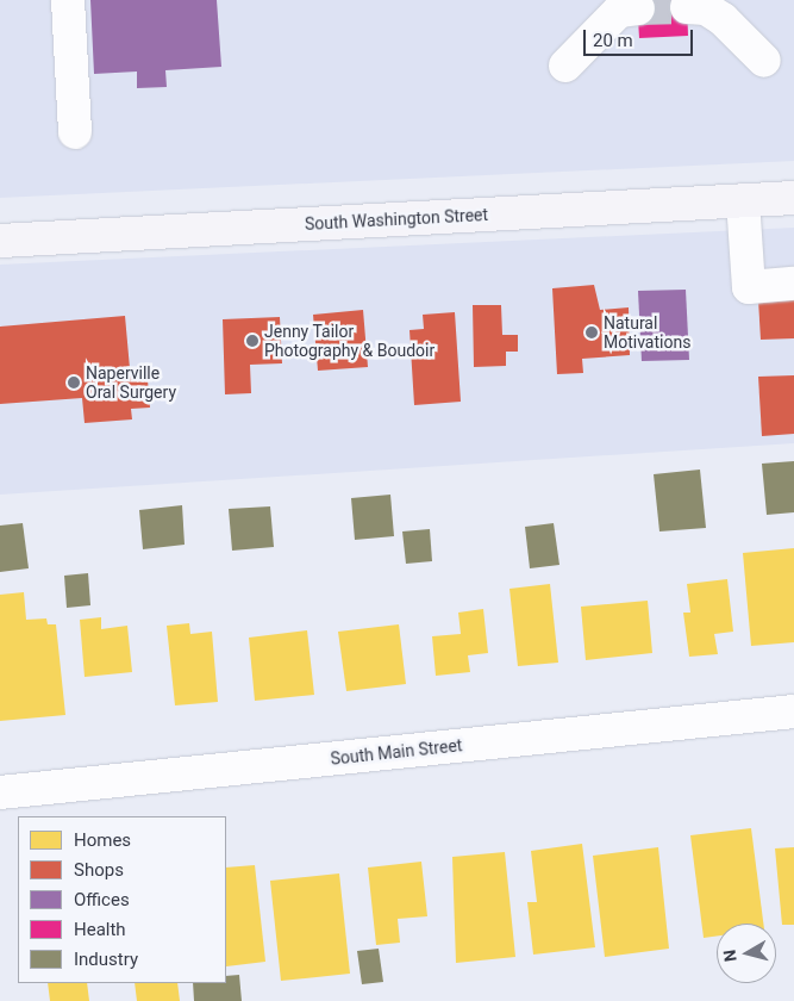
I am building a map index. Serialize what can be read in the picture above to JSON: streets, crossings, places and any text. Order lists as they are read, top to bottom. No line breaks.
{"streets":{"main road":["South Washington Street"],"street":["South Main Street"]},"places":["Natural Motivations","Jenny Tailor Photography & Boudoir","Naperville Oral Surgery"],"legend":["Homes","Shops","Offices","Health","Industry"],"scale_bar":"20 m","north":"left"}
